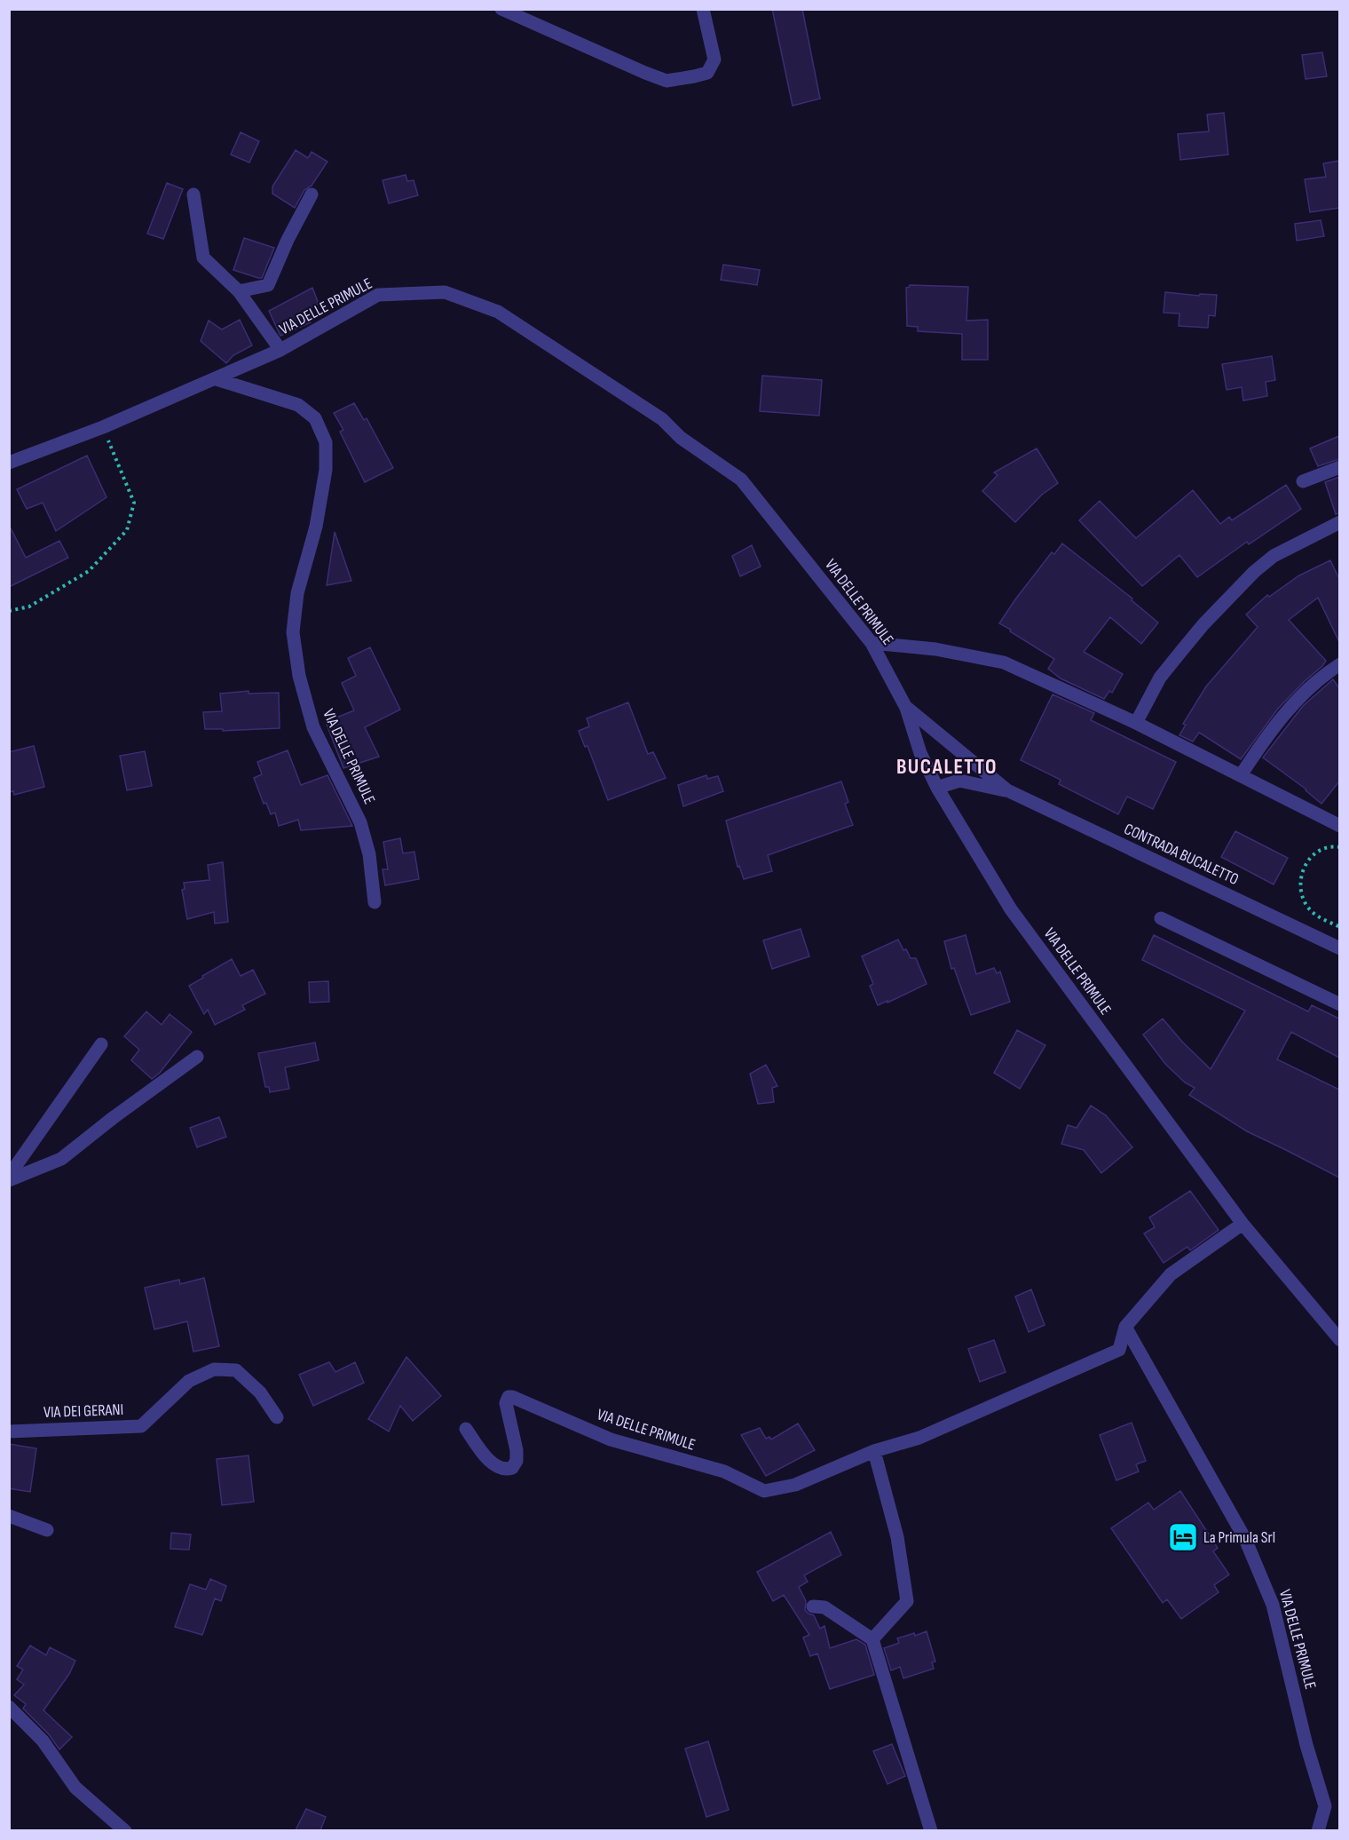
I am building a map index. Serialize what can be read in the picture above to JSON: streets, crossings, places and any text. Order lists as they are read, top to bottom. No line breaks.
{"streets":{"street":["VIA DELLE PRIMULE","CONTRADA BUCALETTO","VIA DEI GERANI"]},"districts":["BUCALETTO"],"places":{"hotel":["La Primula Srl"]}}
